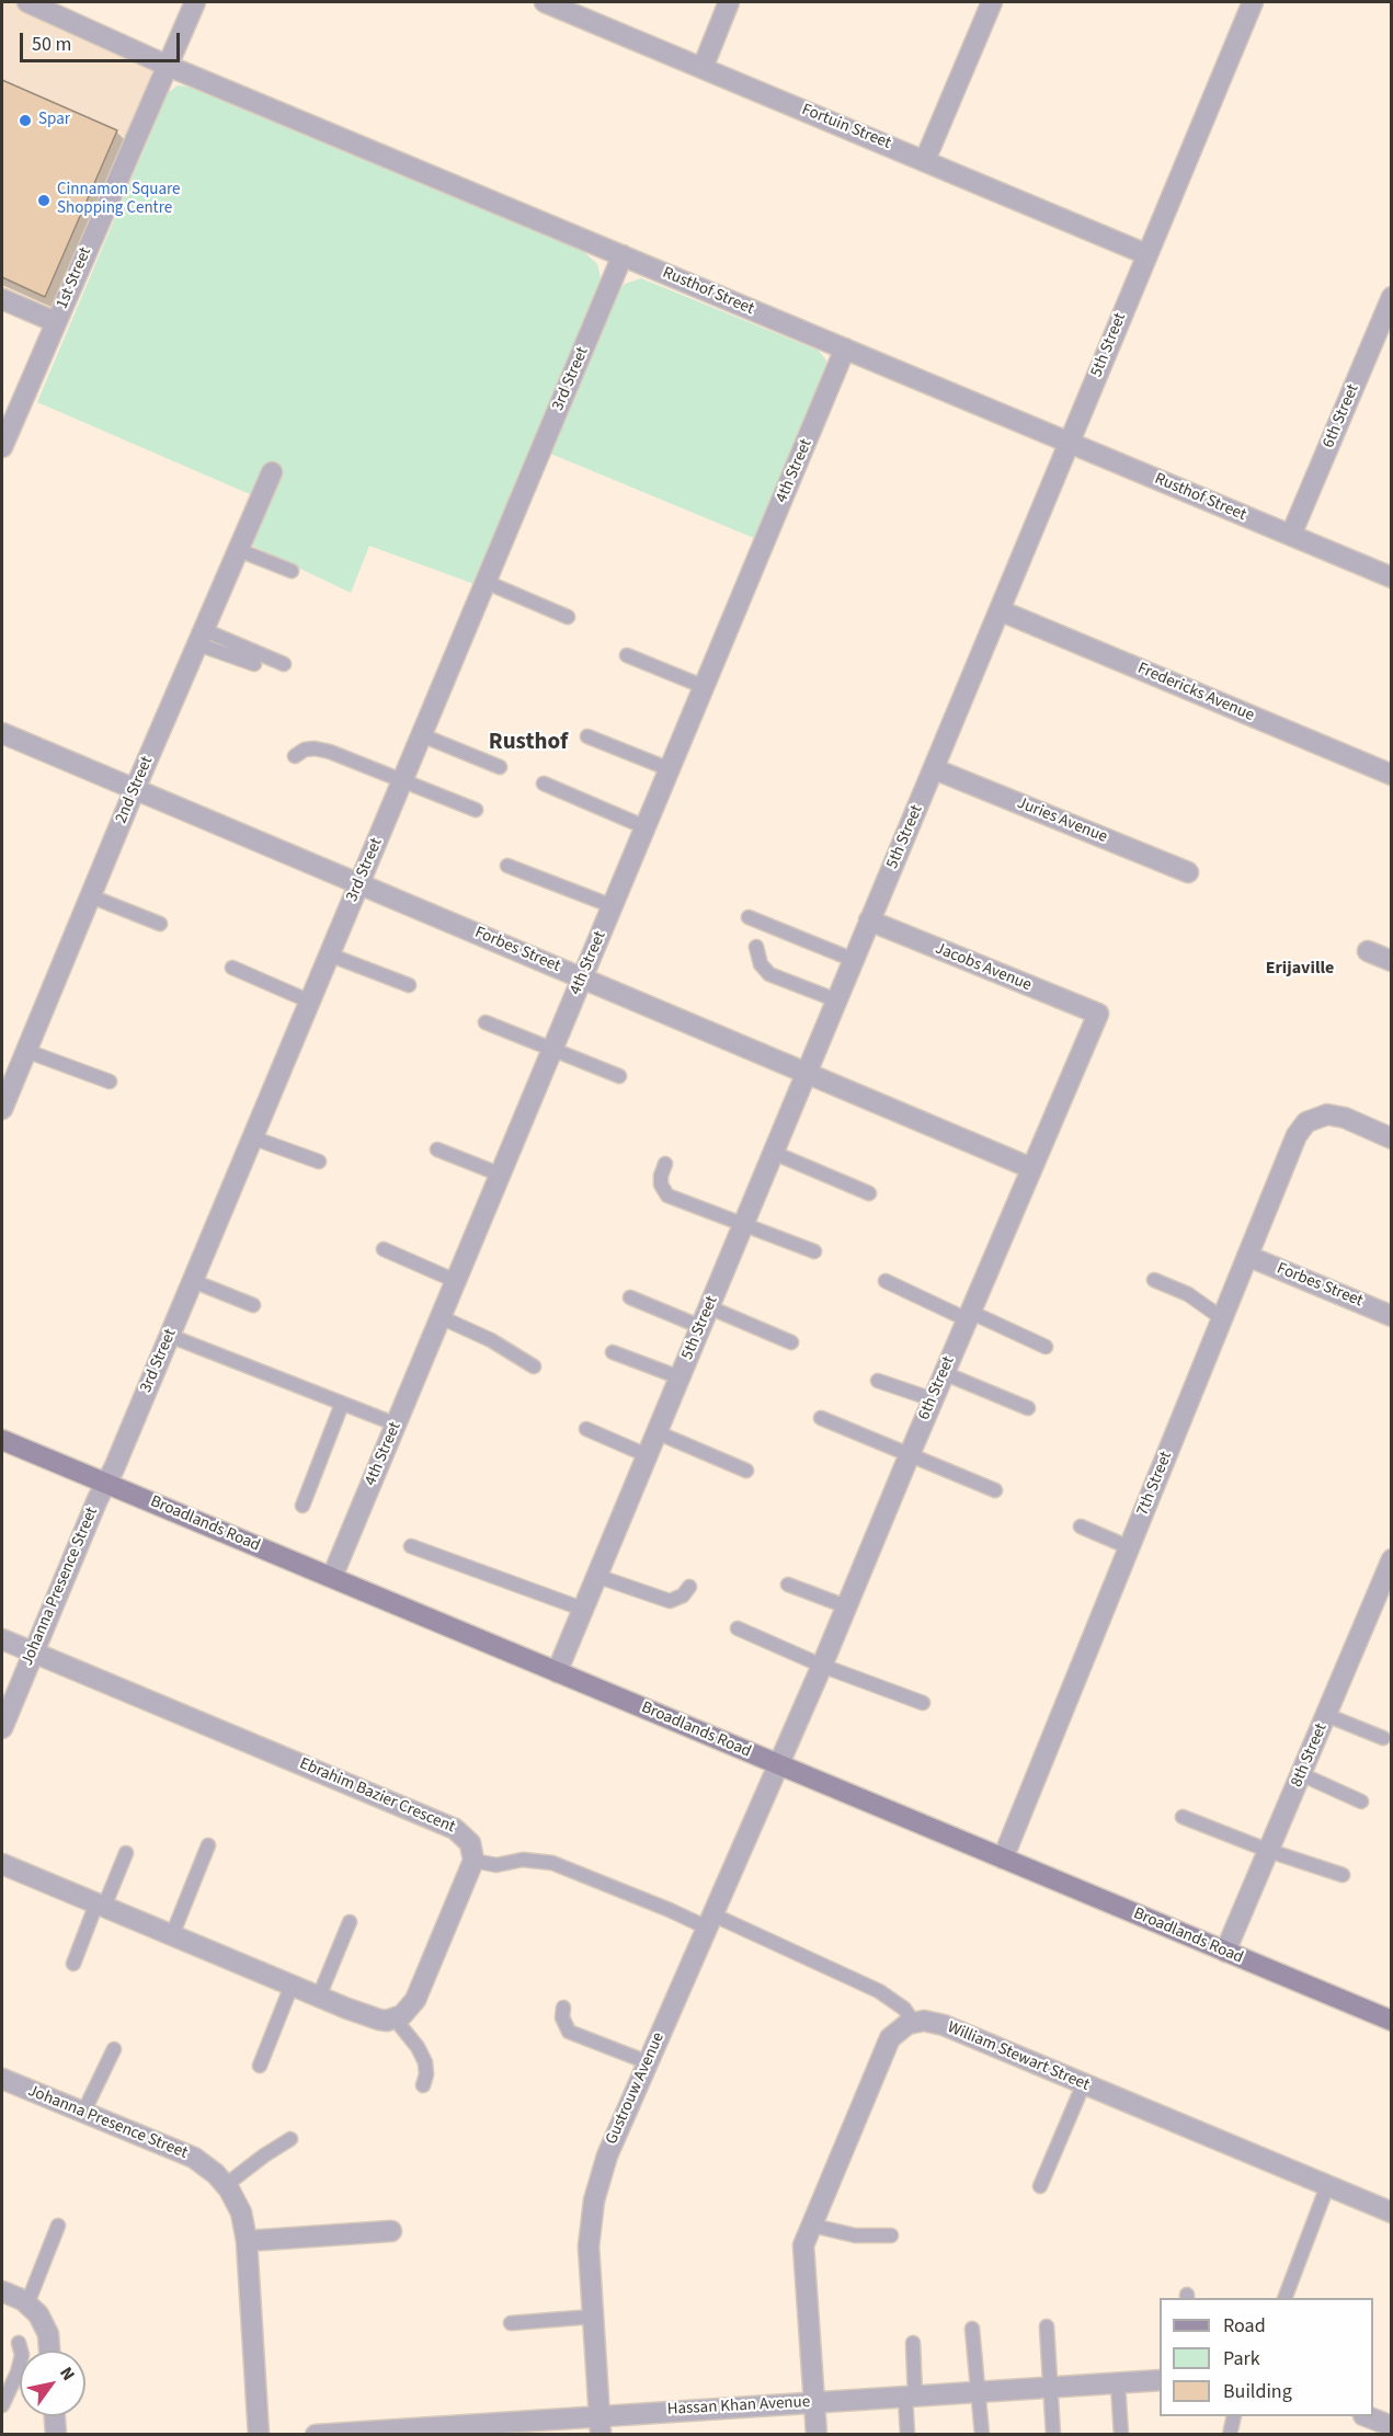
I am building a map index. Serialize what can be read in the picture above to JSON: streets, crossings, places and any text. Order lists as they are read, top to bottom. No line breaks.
{"streets":{"main road":["Broadlands Road"],"street":["Fortuin Street","1st Street","Rusthof Street","5th Street","3rd Street","6th Street","4th Street","Fredericks Avenue","2nd Street","Juries Avenue","Forbes Street","Jacobs Avenue","7th Street","Johanna Presence Street","8th Street","Ebrahim Bazier Crescent","William Stewart Street","Gustrouw Avenue","Hassan Khan Avenue"]},"crossings":[["Fortuin Street","5th Street"],["1st Street","Rusthof Street"],["Rusthof Street","5th Street"],["Rusthof Street","3rd Street"],["Rusthof Street","6th Street"],["Rusthof Street","4th Street"],["5th Street","Fredericks Avenue"],["5th Street","Juries Avenue"],["5th Street","Forbes Street"],["5th Street","Jacobs Avenue"],["5th Street","Broadlands Road"],["3rd Street","Forbes Street"],["3rd Street","Broadlands Road"],["3rd Street","Johanna Presence Street"],["6th Street","Forbes Street"],["6th Street","Jacobs Avenue"],["6th Street","Broadlands Road"],["6th Street","Gustrouw Avenue"],["4th Street","Forbes Street"],["4th Street","Broadlands Road"],["2nd Street","Forbes Street"],["Forbes Street","7th Street"],["7th Street","Broadlands Road"],["Broadlands Road","Johanna Presence Street"],["Broadlands Road","8th Street"],["Broadlands Road","Gustrouw Avenue"],["Johanna Presence Street","Ebrahim Bazier Crescent"],["Gustrouw Avenue","Hassan Khan Avenue"]],"districts":["Rusthof","Erijaville"],"places":["Spar","Cinnamon Square Shopping Centre"],"legend":["Road","Park","Building"],"scale_bar":"50 m","north":"top right"}
